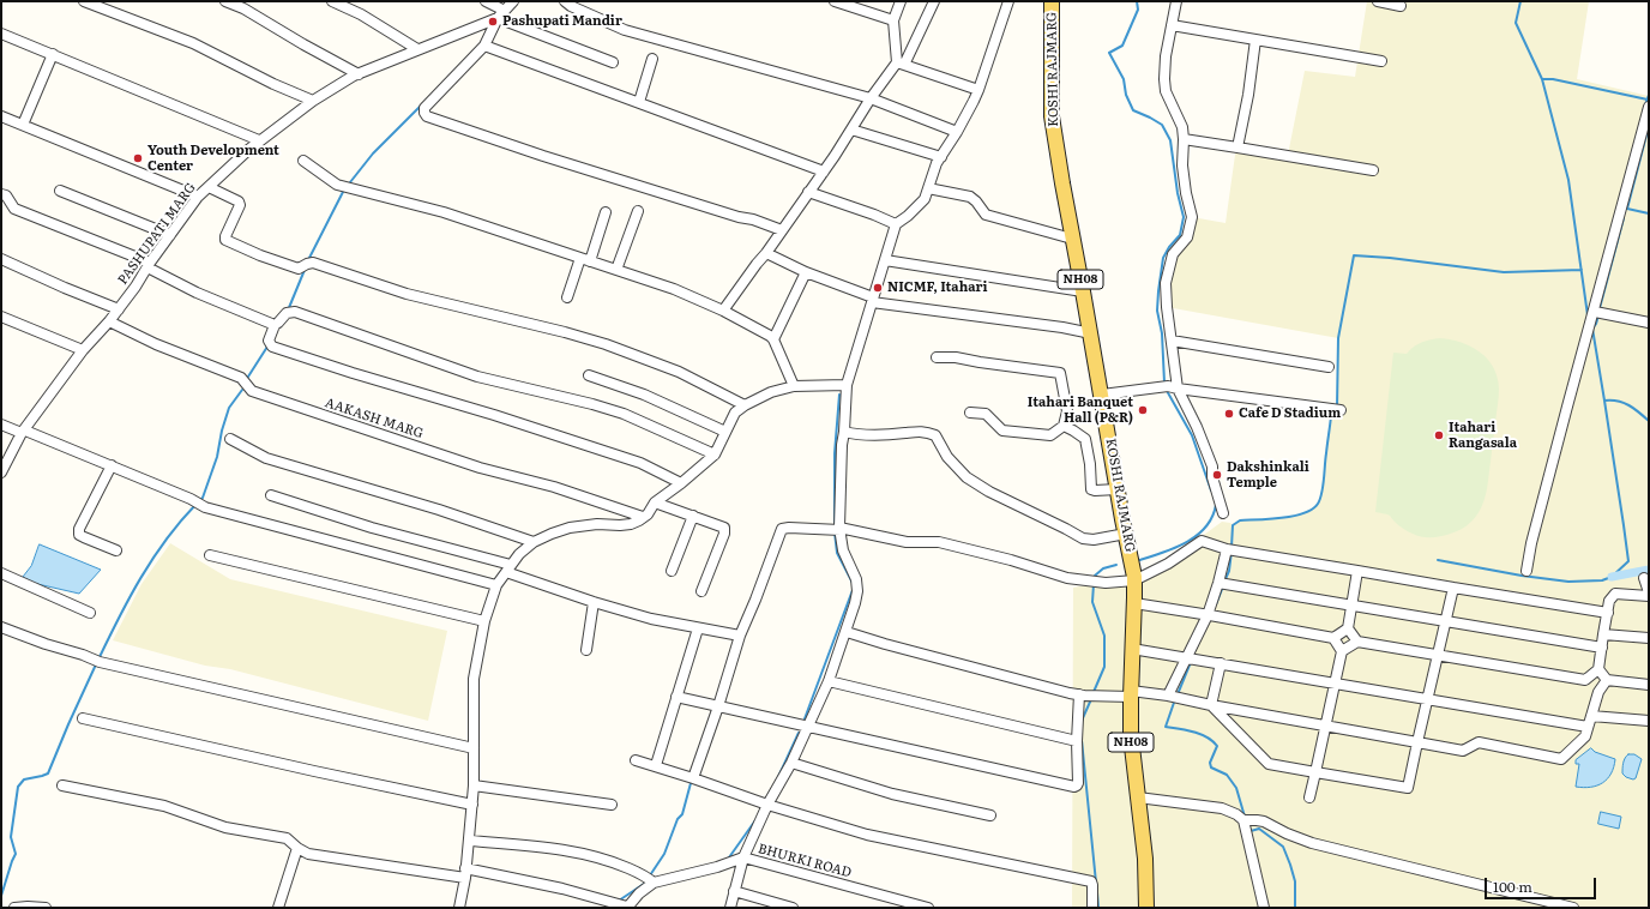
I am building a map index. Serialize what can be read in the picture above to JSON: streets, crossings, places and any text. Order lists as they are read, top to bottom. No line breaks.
{"streets":{"main road":["KOSHI RAJMARG","NH08"],"street":["PASHUPATI MARG","AAKASH MARG","BHURKI ROAD"]},"crossings":[["PASHUPATI MARG","AAKASH MARG"]],"places":["Pashupati Mandir","Youth Development Center","NICMF, Itahari","Itahari Banquet Hall (P&R)","Cafe D Stadium","Itahari Rangasala","Dakshinkali Temple"],"scale_bar":"100 m"}
